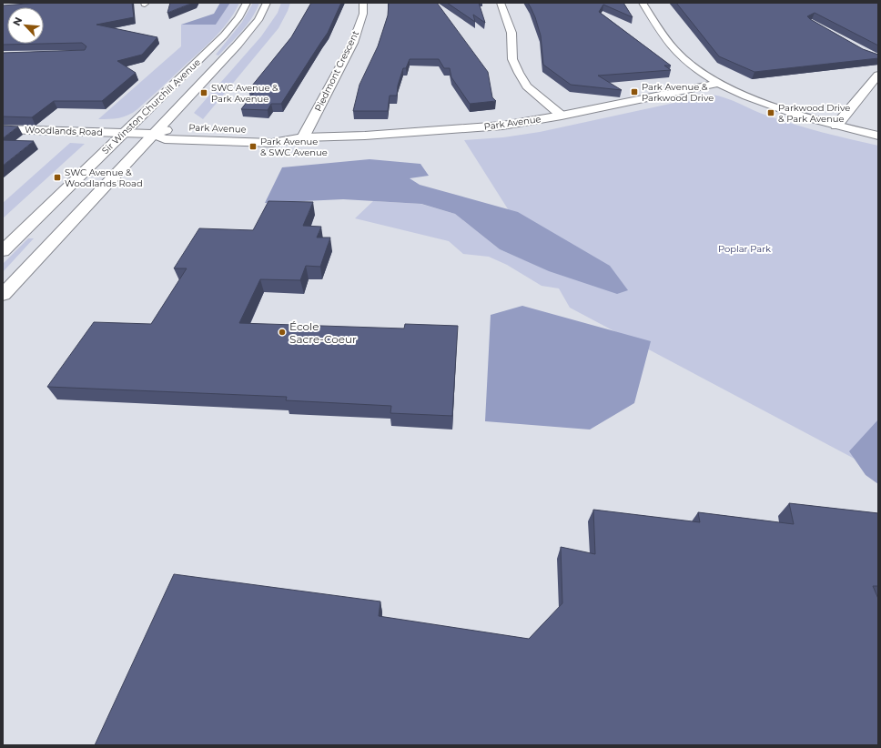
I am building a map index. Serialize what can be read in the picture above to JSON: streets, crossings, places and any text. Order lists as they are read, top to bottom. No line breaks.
{"streets":{"street":["Piedmont Crescent","Sir Winston Churchill Avenue","Park Avenue","Woodlands Road"]},"crossings":[["Piedmont Crescent","Park Avenue"],["Sir Winston Churchill Avenue","Park Avenue"],["Sir Winston Churchill Avenue","Woodlands Road"],["Park Avenue","Woodlands Road"]],"parks":["Poplar Park"],"places":{"transit":["Park Avenue & Parkwood Drive","SWC Avenue & Park Avenue","Parkwood Drive & Park Avenue","Park Avenue & SWC Avenue","SWC Avenue & Woodlands Road"],"other":["École Sacre-Coeur"]},"north":"top left"}
